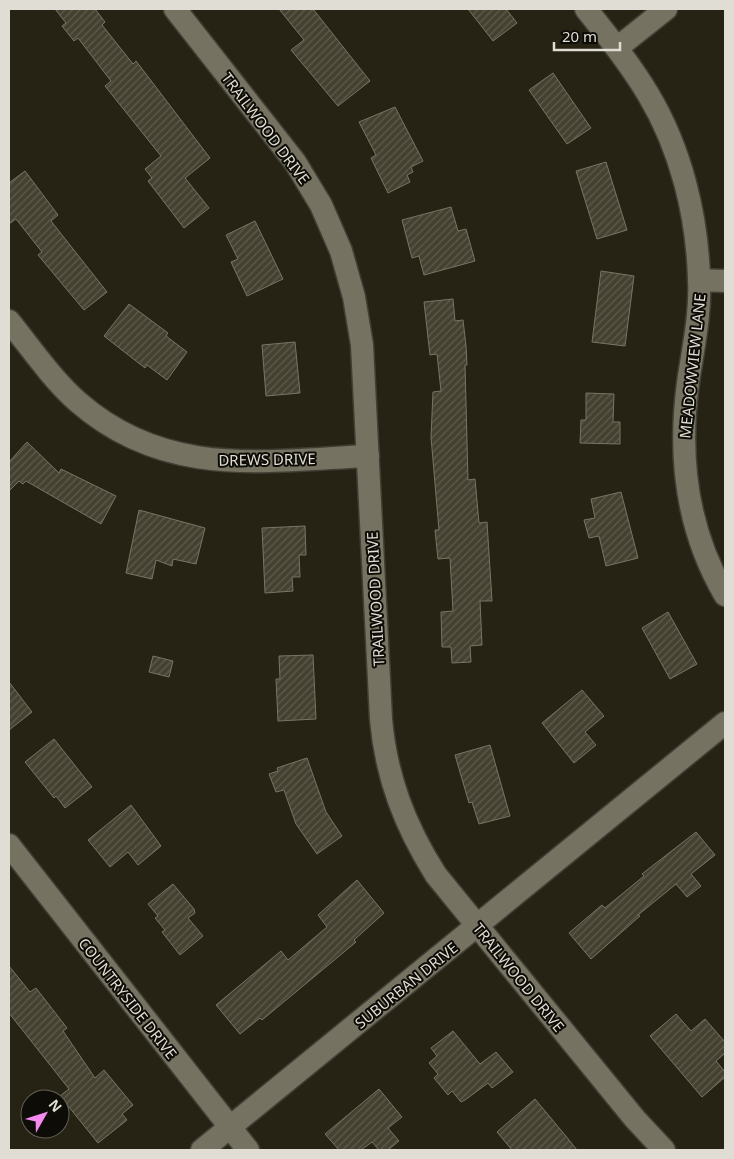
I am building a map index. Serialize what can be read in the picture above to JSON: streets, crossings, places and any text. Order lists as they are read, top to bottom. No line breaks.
{"streets":{"street":["TRAILWOOD DRIVE","MEADOWVIEW LANE","DREWS DRIVE","SUBURBAN DRIVE","COUNTRYSIDE DRIVE"]},"crossings":[["TRAILWOOD DRIVE","DREWS DRIVE"],["TRAILWOOD DRIVE","SUBURBAN DRIVE"],["SUBURBAN DRIVE","COUNTRYSIDE DRIVE"]],"scale_bar":"20 m","north":"top right"}
